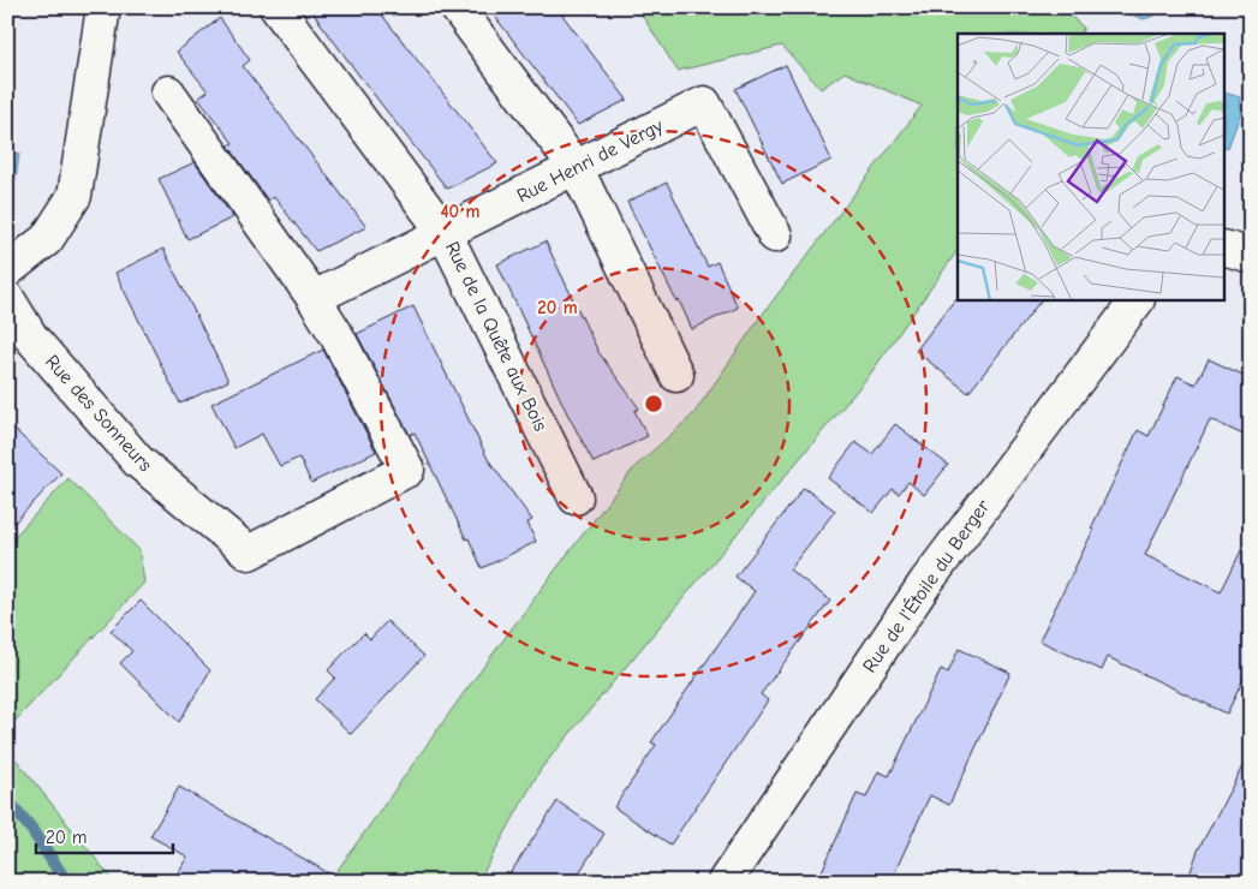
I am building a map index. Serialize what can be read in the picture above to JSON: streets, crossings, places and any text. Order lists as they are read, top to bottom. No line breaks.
{"streets":{"street":["Rue Henri de Vergy","Rue de la Quête aux Bois","Rue des Sonneurs","Rue de l'Étoile du Berger"]},"crossings":[["Rue Henri de Vergy","Rue de la Quête aux Bois"],["Rue Henri de Vergy","Rue des Sonneurs"]],"scale_bar":"20 m","rings":["40 m","20 m"]}
